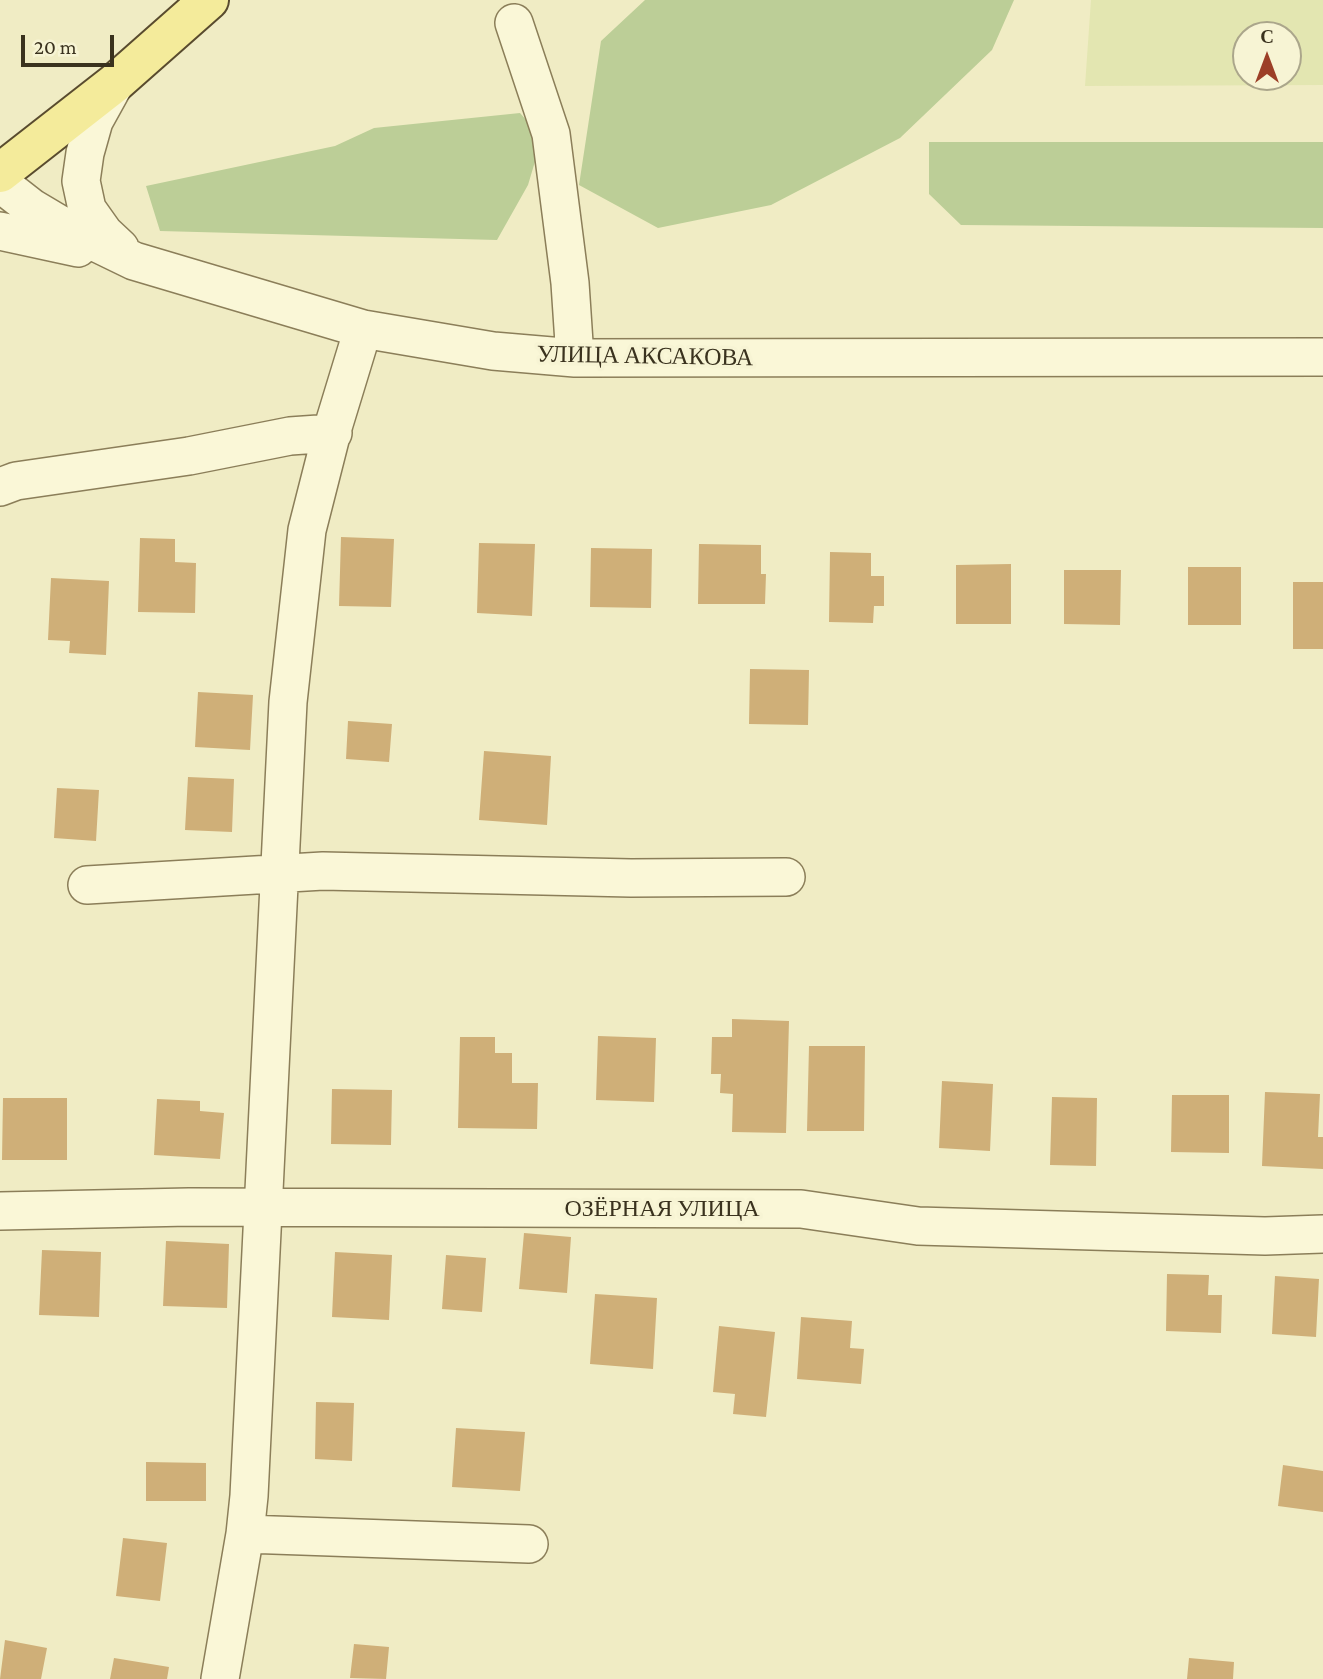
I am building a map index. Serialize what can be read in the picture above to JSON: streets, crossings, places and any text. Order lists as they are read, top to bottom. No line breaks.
{"streets":{"street":["УЛИЦА АКСАКОВА","ОЗЁРНАЯ УЛИЦА"]},"scale_bar":"20 m","north":"top"}
